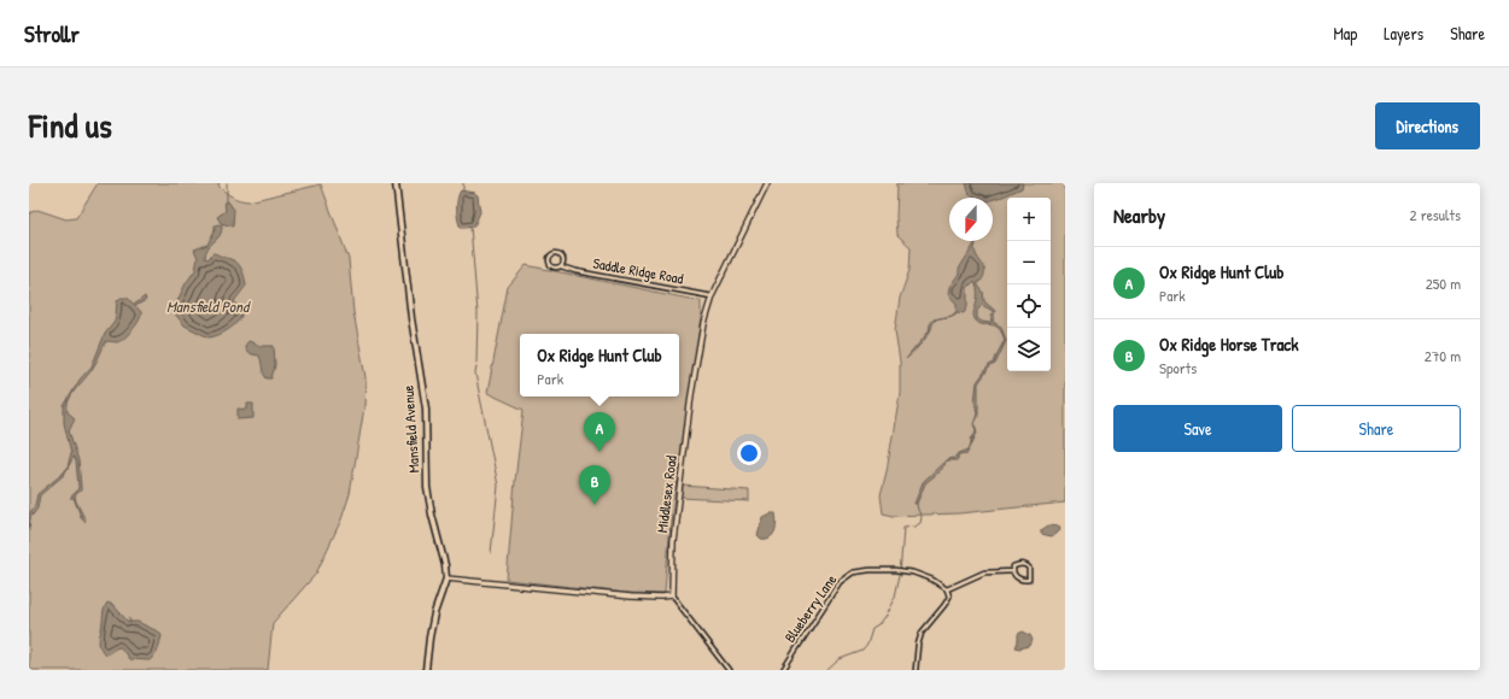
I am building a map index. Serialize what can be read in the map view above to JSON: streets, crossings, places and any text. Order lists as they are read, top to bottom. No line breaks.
{"streets":{"main road":["Mansfield Avenue","Middlesex Road"],"street":["Saddle Ridge Road","Blueberry Lane"]},"crossings":[["Saddle Ridge Road","Middlesex Road"]],"water":["Mansfield Pond"],"north":"bottom","page":{"header":"Strollr","nav":["Map","Layers","Share"],"title":"Find us","buttons":["Directions",["Save","Share"]],"heading":["Nearby","2 results"],"map_buttons":["+","−"],"list":[{"mark":"A","name":"Ox Ridge Hunt Club","note":"Park","value":"250 m"},{"mark":"B","name":"Ox Ridge Horse Track","note":"Sports","value":"270 m"}],"popup":["Ox Ridge Hunt Club","Park"],"pins":["A","B"]}}
